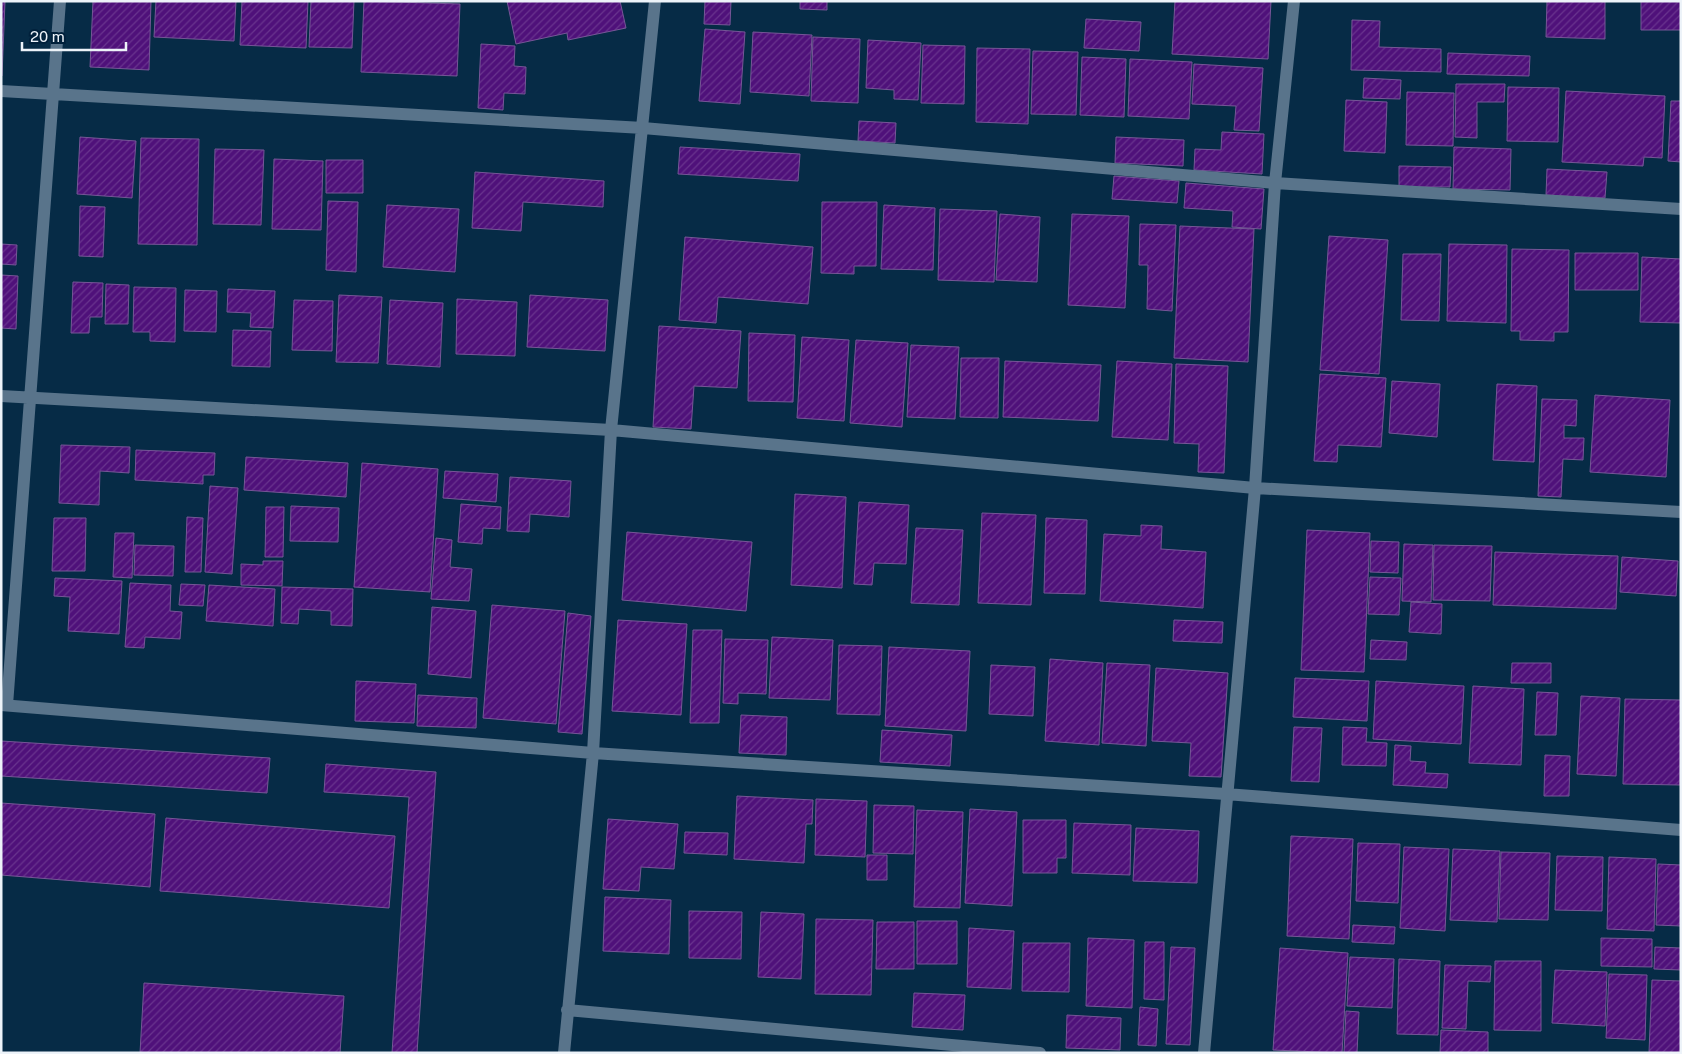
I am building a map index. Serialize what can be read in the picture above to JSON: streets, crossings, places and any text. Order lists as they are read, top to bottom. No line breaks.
{"scale_bar":"20 m"}
